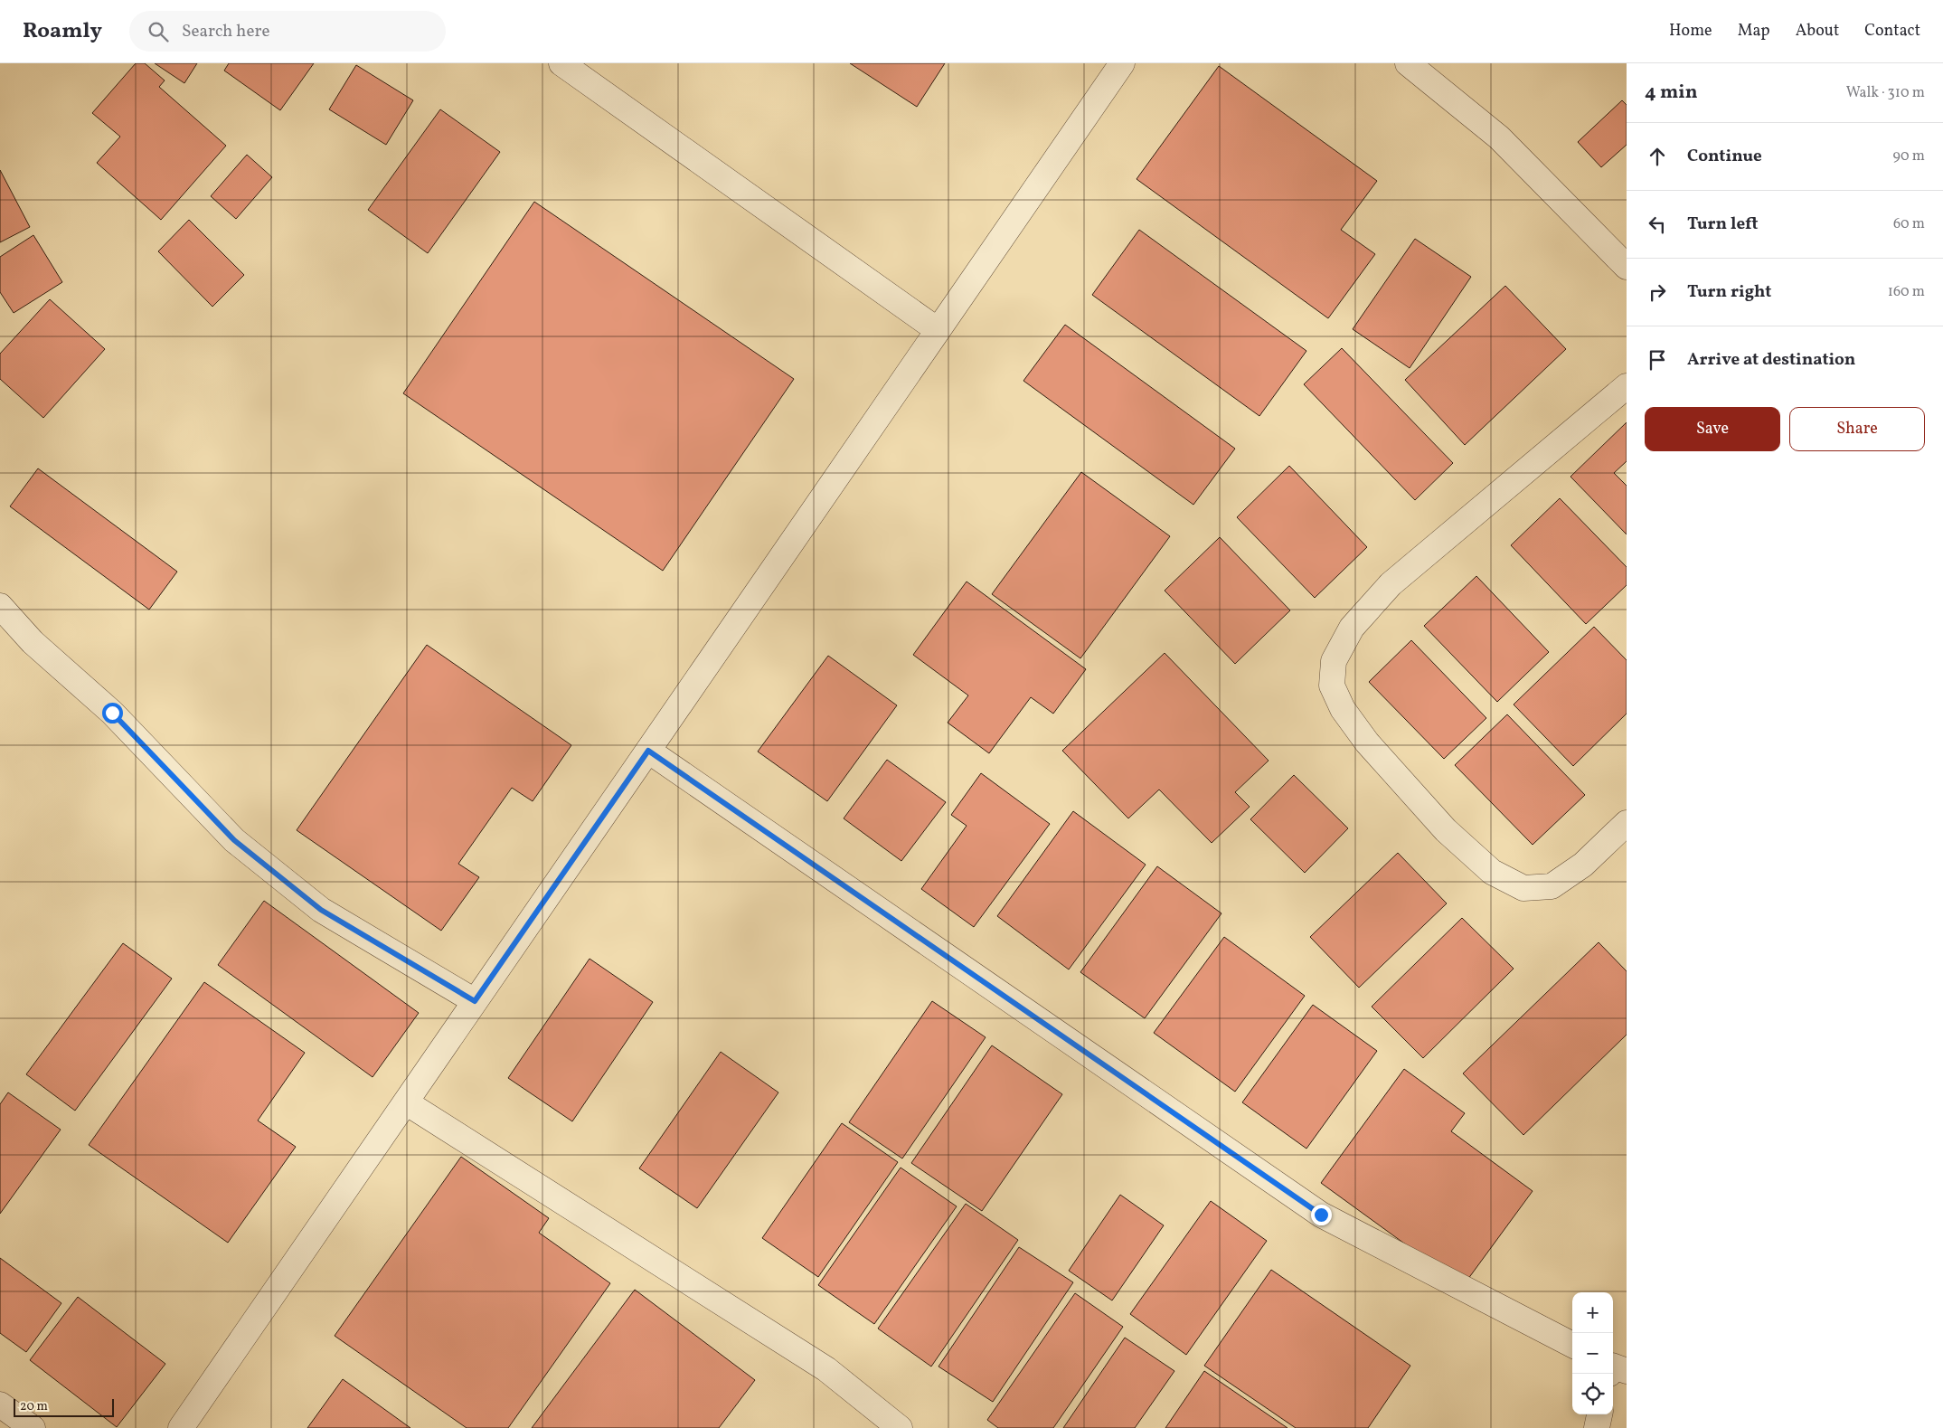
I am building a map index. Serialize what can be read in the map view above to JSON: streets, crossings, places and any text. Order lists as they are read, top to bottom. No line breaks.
{"scale_bar":"20 m","page":{"header":"Roamly","search":"Search here","nav":["Home","Map","About","Contact"],"heading":["4 min","Walk · 310 m"],"list":[["Continue","90 m"],["Turn left","60 m"],["Turn right","160 m"],"Arrive at destination"],"buttons":["Save","Share"],"map_buttons":["+","−"],"scale":"20 m"}}
